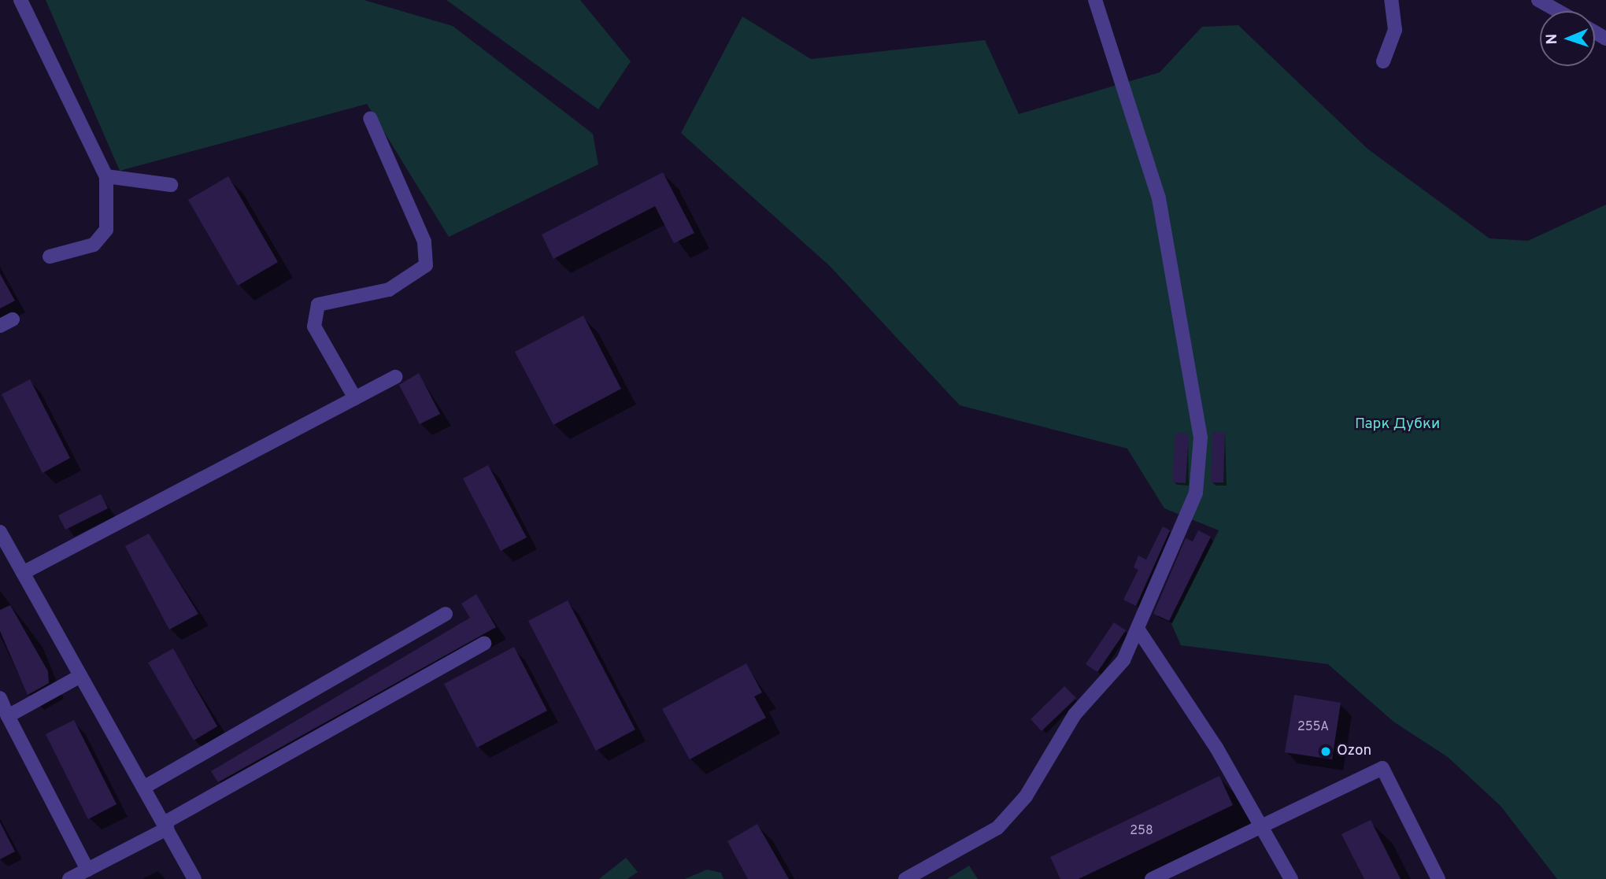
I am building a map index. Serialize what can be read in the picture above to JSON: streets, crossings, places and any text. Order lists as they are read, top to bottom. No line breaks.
{"parks":["Парк Дубки"],"places":["Ozon"],"house_numbers":["255А","258"],"north":"left"}
